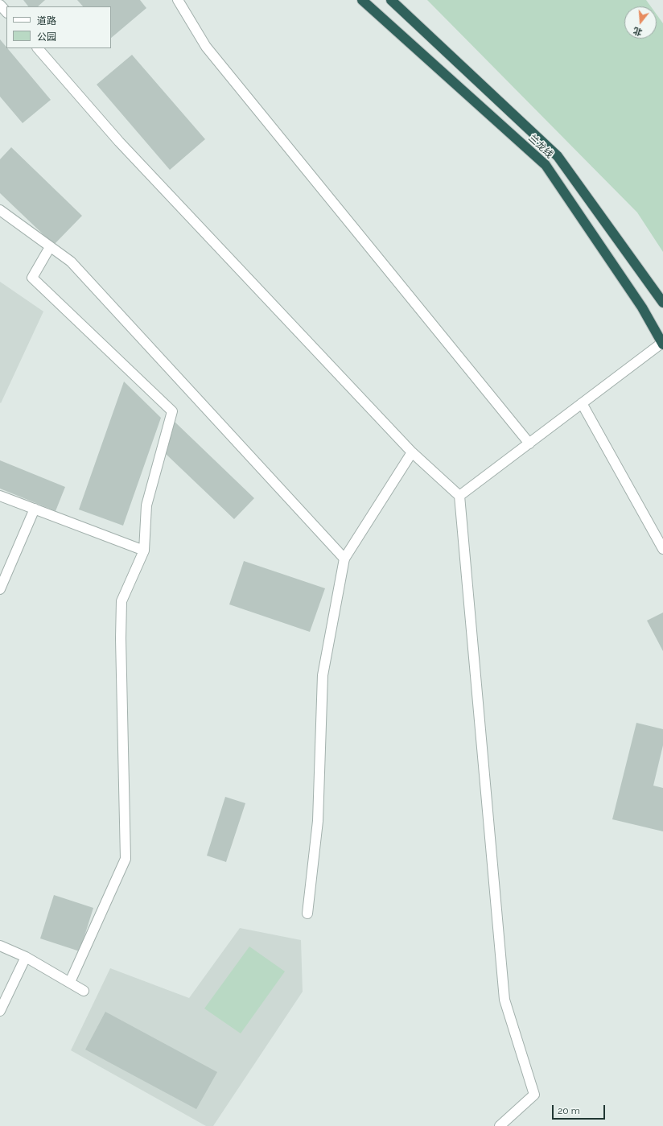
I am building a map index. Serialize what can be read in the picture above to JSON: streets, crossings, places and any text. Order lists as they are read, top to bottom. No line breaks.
{"streets":{"highway":["兰龙线"]},"legend":["道路","公园"],"scale_bar":"20 m","north":"bottom"}
